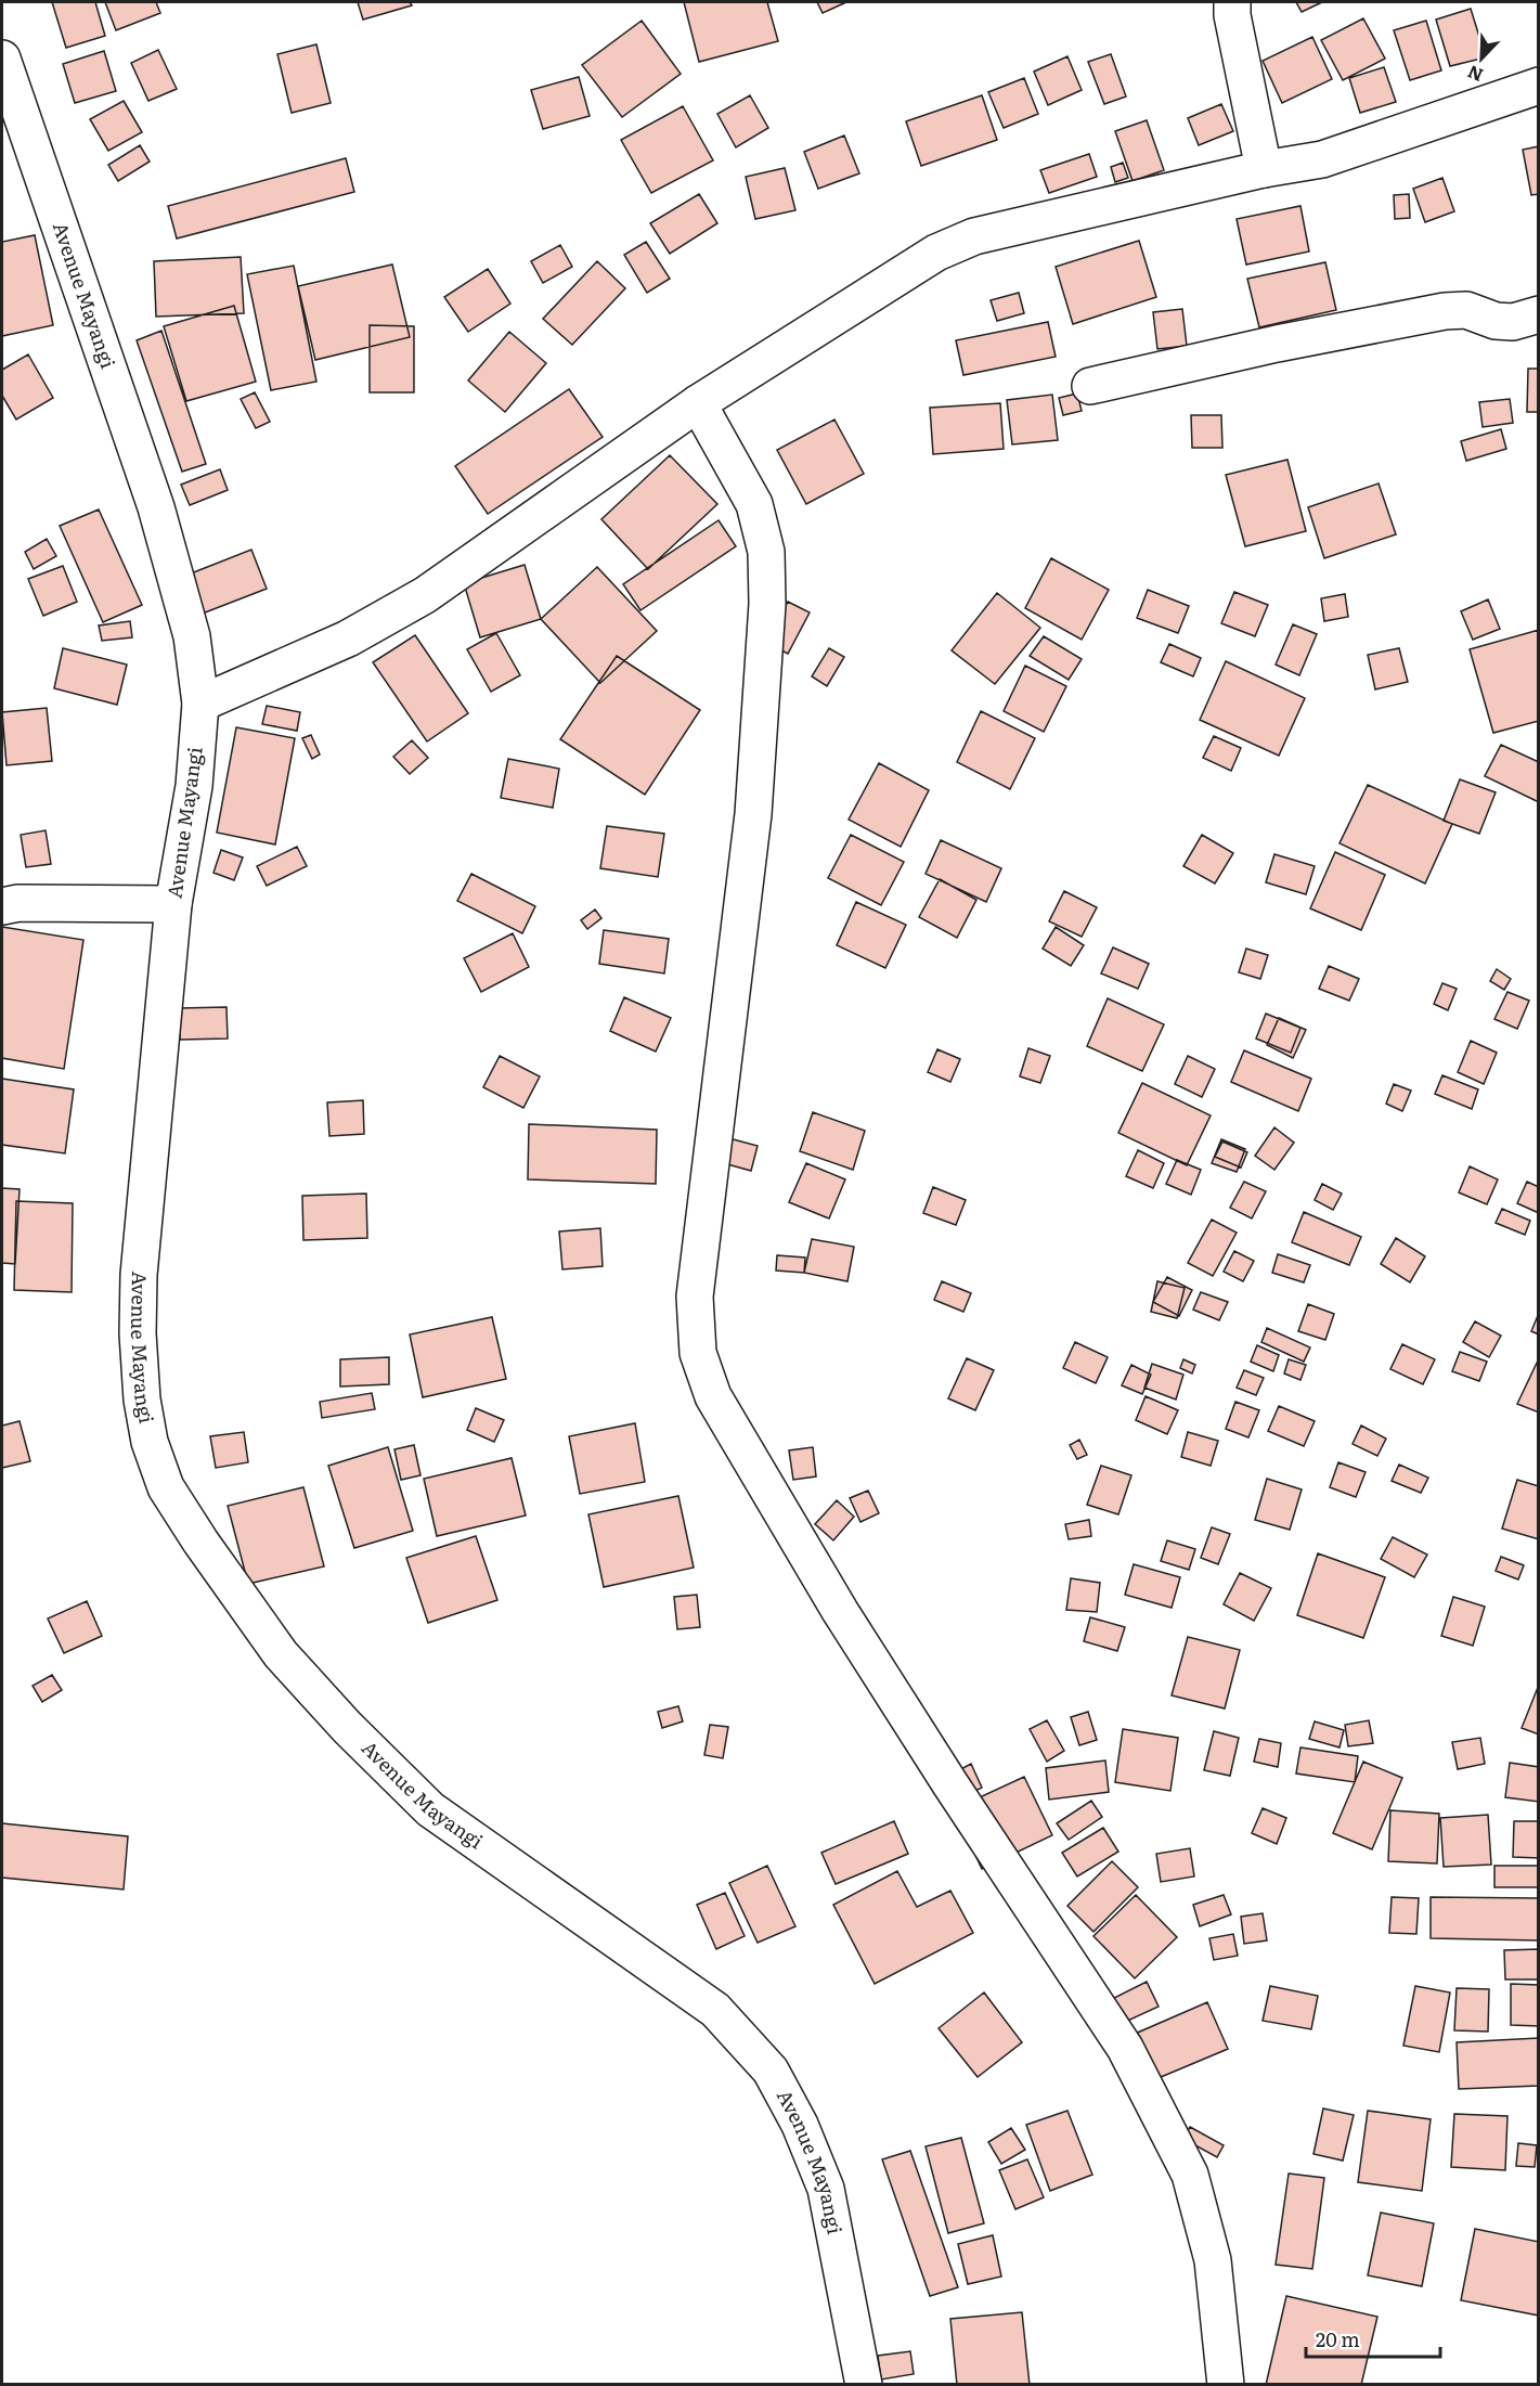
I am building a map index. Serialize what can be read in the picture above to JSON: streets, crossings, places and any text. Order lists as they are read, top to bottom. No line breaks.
{"streets":{"street":["Avenue Mayangi"]},"scale_bar":"20 m","north":"bottom left"}
